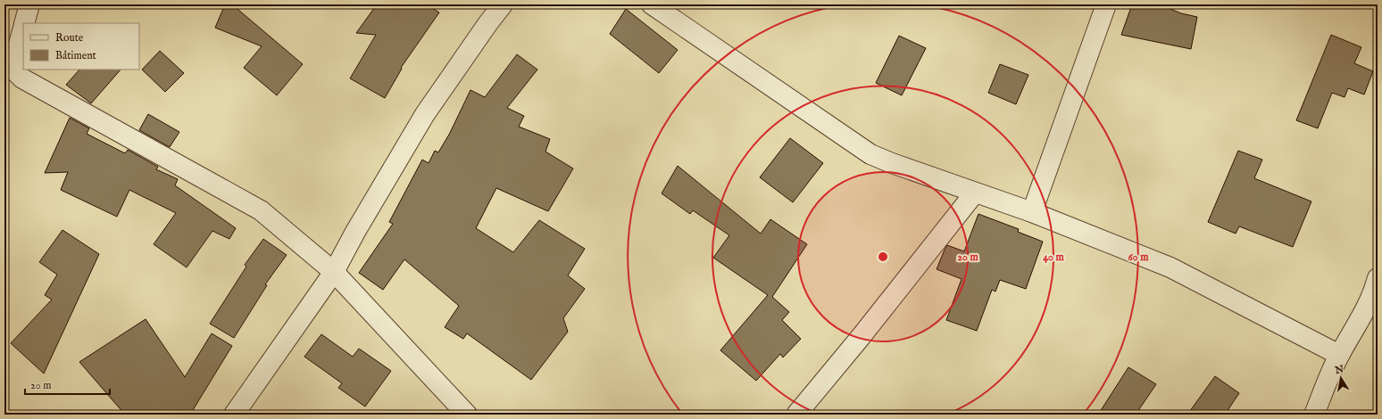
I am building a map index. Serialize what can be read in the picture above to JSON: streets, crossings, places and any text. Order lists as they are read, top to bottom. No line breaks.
{"legend":["Route","Bâtiment"],"scale_bar":"20 m","north":"top","rings":["20 m","40 m","60 m"]}
